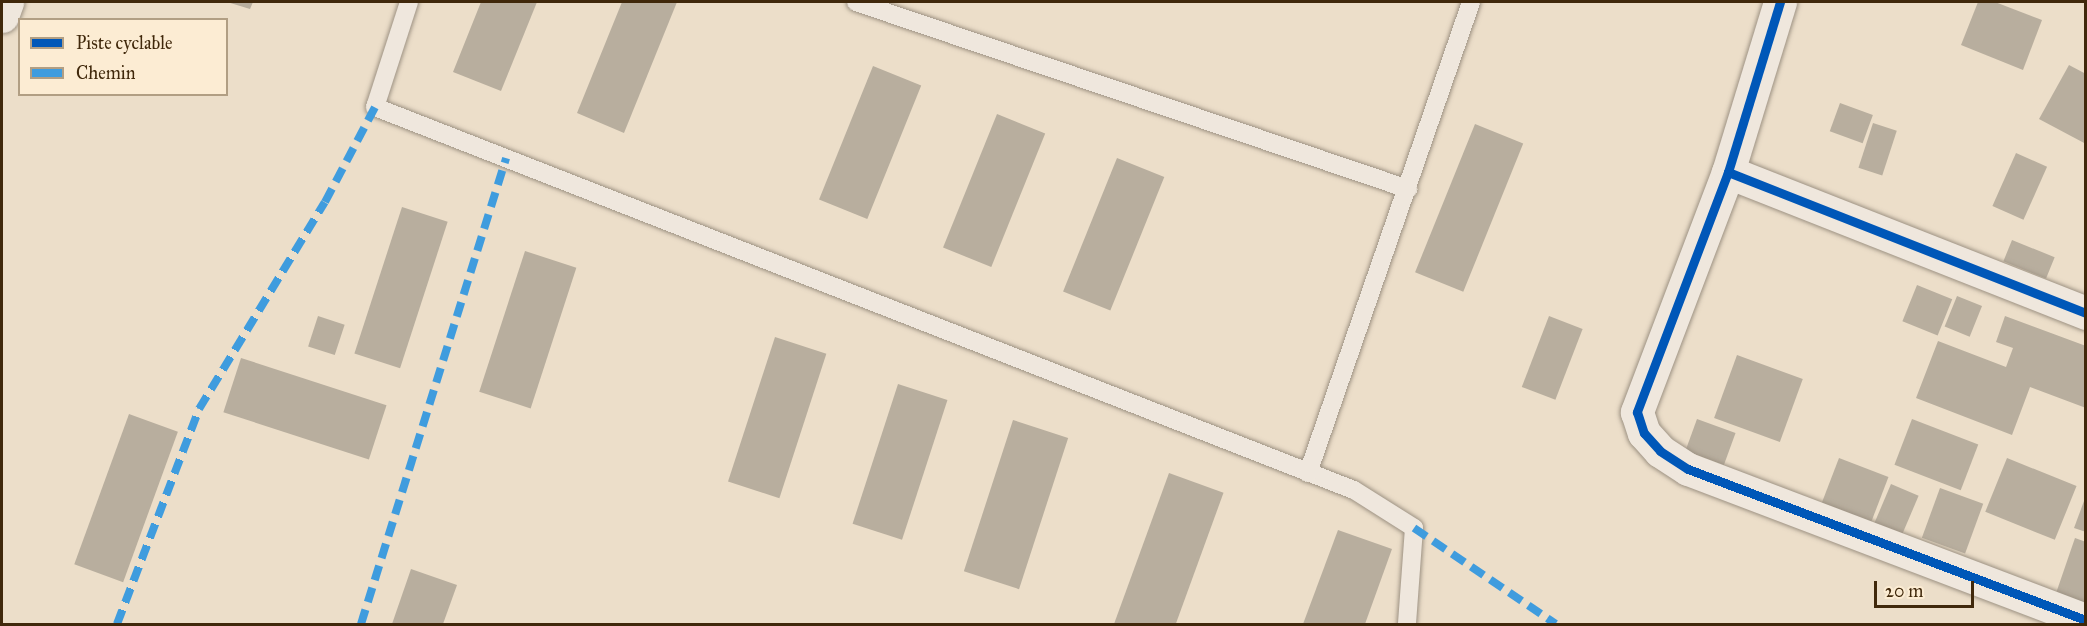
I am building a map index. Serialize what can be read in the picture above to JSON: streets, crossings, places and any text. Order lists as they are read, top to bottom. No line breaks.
{"legend":["Piste cyclable","Chemin"],"scale_bar":"20 m"}
